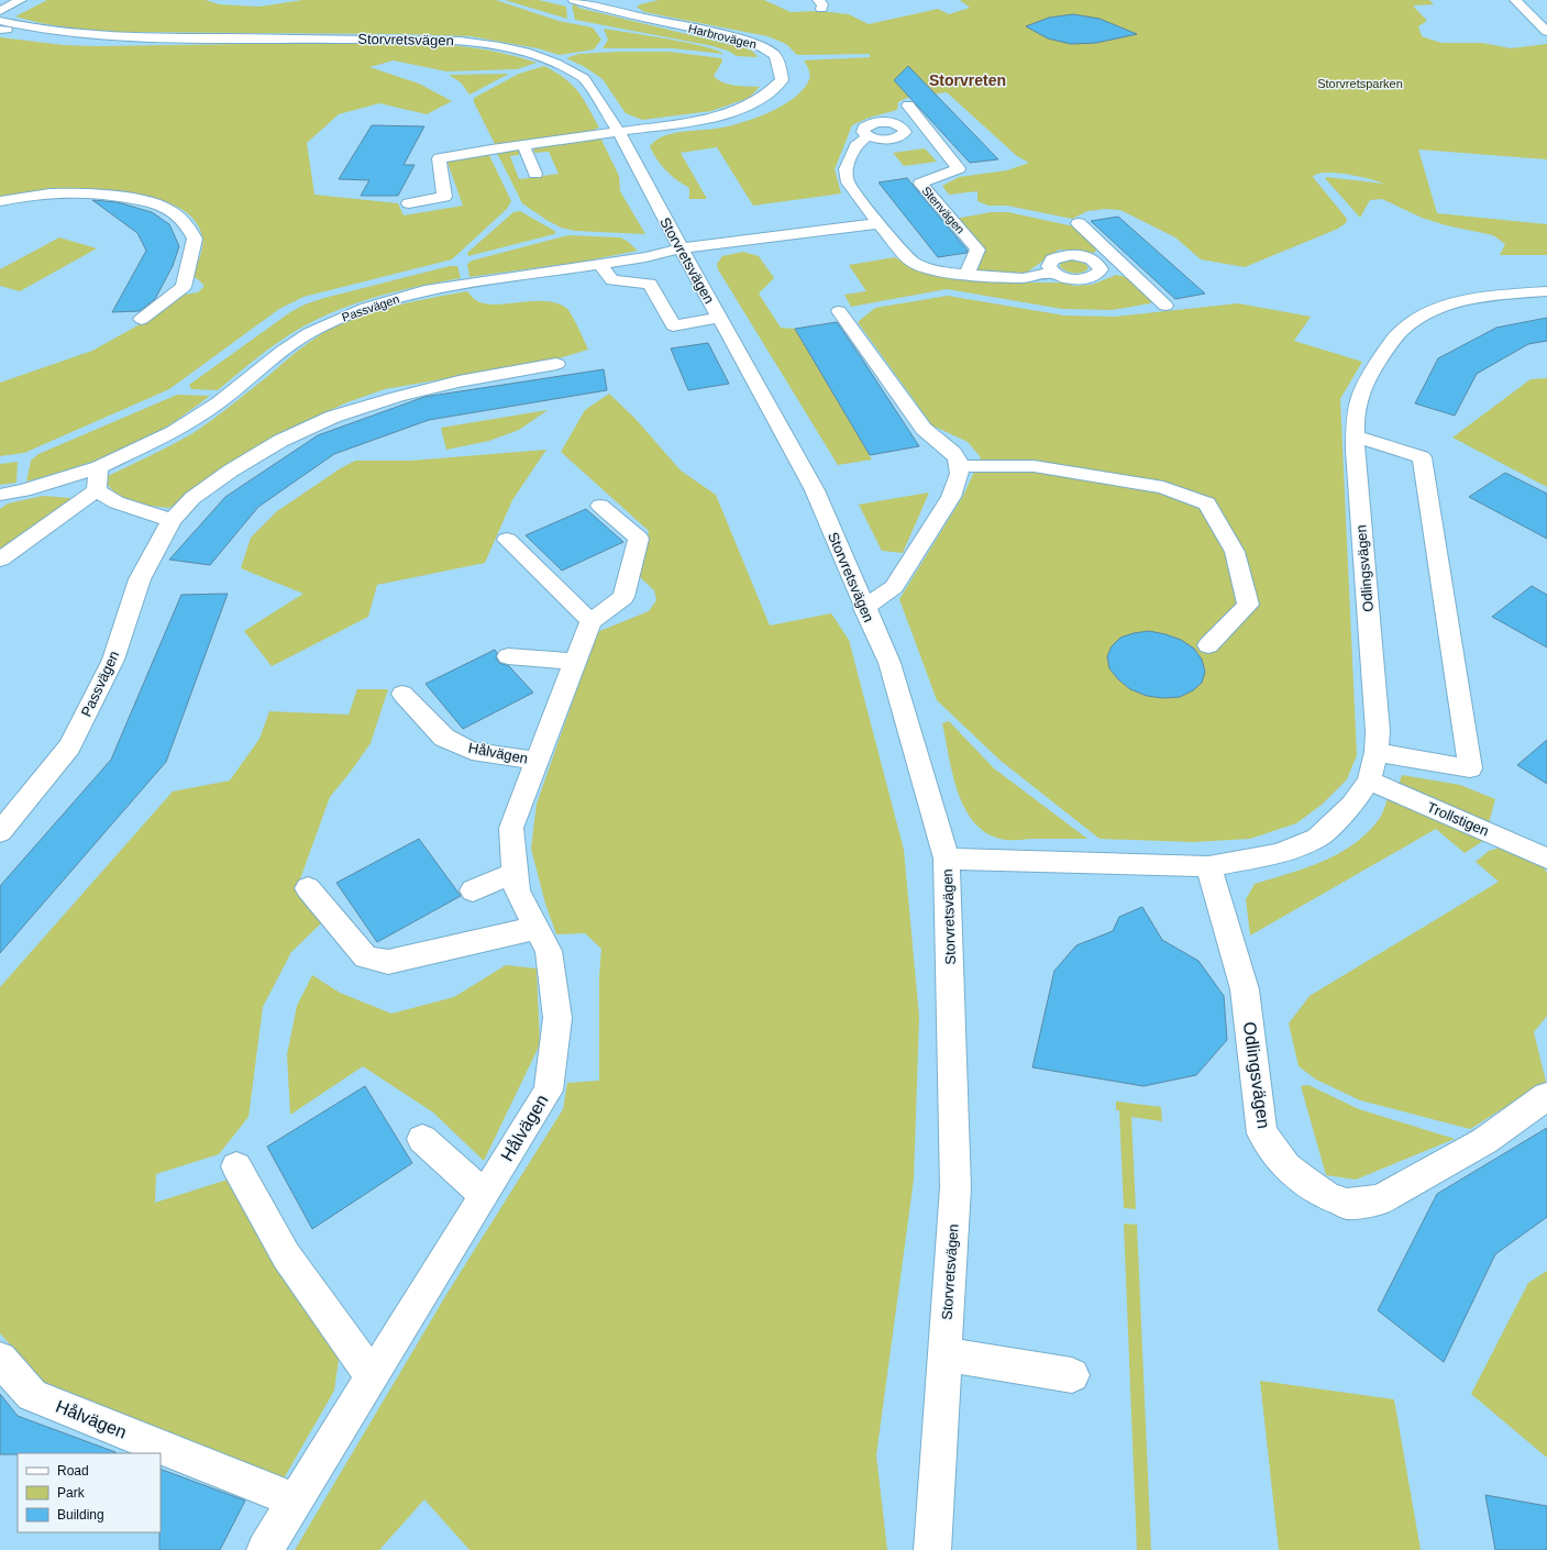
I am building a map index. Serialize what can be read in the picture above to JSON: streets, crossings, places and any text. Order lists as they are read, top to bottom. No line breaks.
{"streets":{"street":["Harbrovägen","Storvretsvägen","Stenvägen","Passvägen","Odlingsvägen","Hålvägen","Trollstigen"]},"crossings":[["Harbrovägen","Storvretsvägen"],["Storvretsvägen","Passvägen"],["Storvretsvägen","Odlingsvägen"],["Odlingsvägen","Trollstigen"]],"districts":["Storvreten"],"parks":["Storvretsparken"],"legend":["Road","Park","Building"]}
